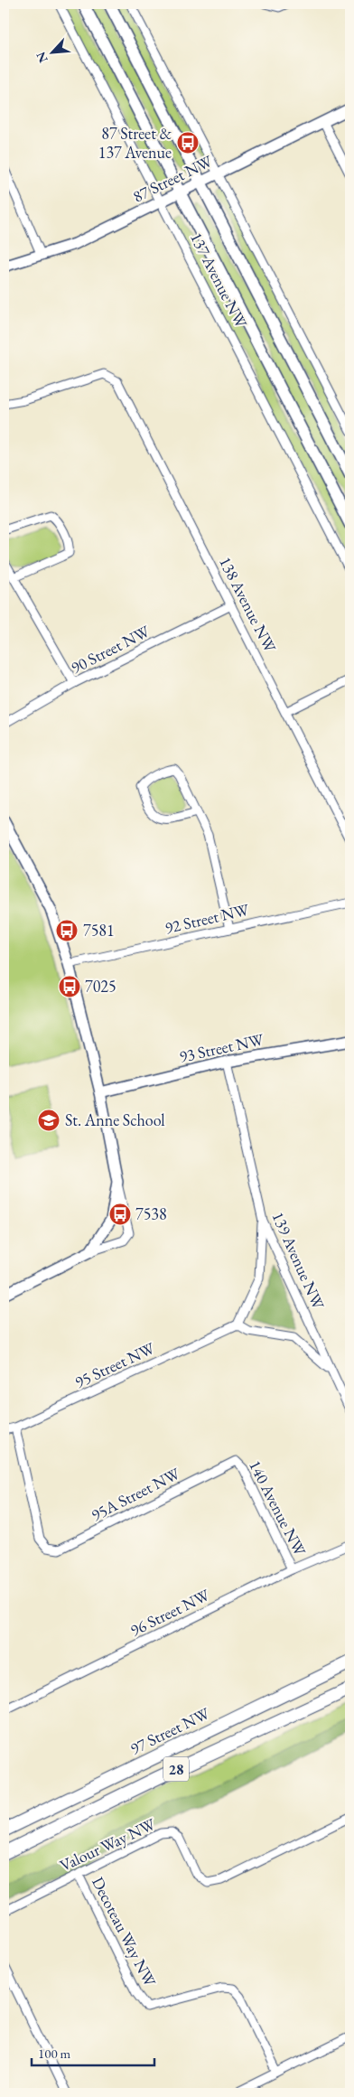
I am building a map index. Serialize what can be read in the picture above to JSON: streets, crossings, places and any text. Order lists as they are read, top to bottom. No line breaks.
{"streets":{"main road":["137 Avenue NW","97 Street NW","28"],"street":["87 Street NW","138 Avenue NW","90 Street NW","92 Street NW","93 Street NW","139 Avenue NW","95 Street NW","95A Street NW","140 Avenue NW","96 Street NW","Valour Way NW","Decoteau Way NW"]},"crossings":[["87 Street NW","137 Avenue NW"],["138 Avenue NW","90 Street NW"],["93 Street NW","139 Avenue NW"],["95 Street NW","95A Street NW"],["95A Street NW","140 Avenue NW"],["140 Avenue NW","96 Street NW"],["Valour Way NW","Decoteau Way NW"]],"places":{"bus stop":["87 Street & 137 Avenue","7581","7025","7538"],"school or university":["St. Anne School"]},"scale_bar":"100 m","north":"bottom left"}
